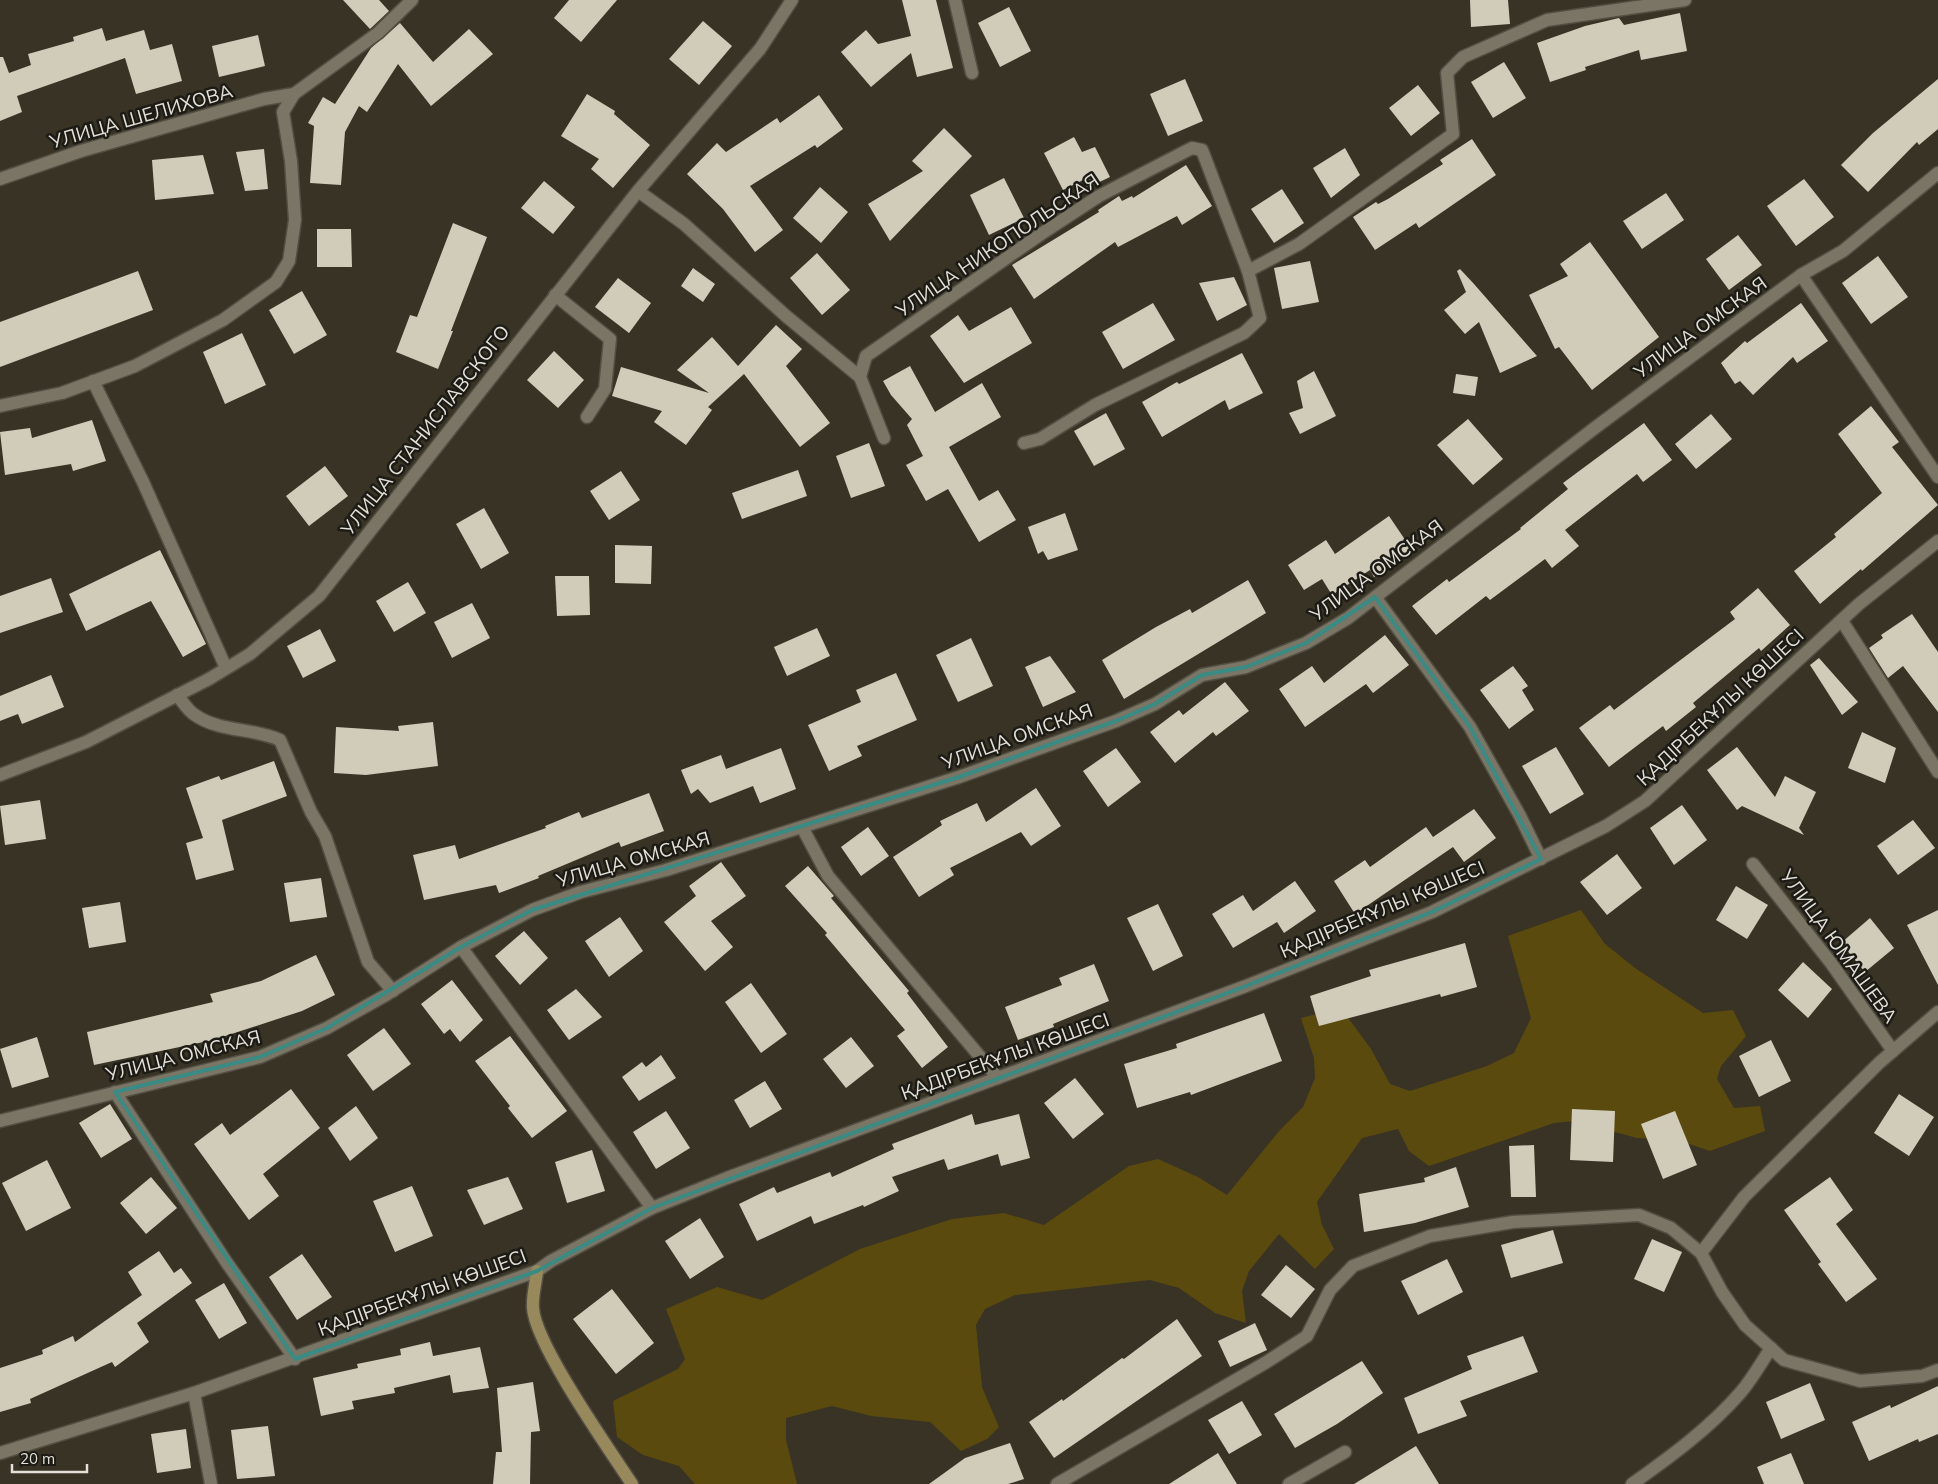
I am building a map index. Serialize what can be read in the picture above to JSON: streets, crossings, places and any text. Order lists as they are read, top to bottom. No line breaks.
{"streets":{"street":["УЛИЦА ШЕЛИХОВА","УЛИЦА НИКОПОЛЬСКАЯ","УЛИЦА ОМСКАЯ","УЛИЦА СТАНИСЛАВСКОГО","ҚАДІРБЕКҰЛЫ КӨШЕСІ","УЛИЦА ЮМАШЕВА"]},"scale_bar":"20 m"}
